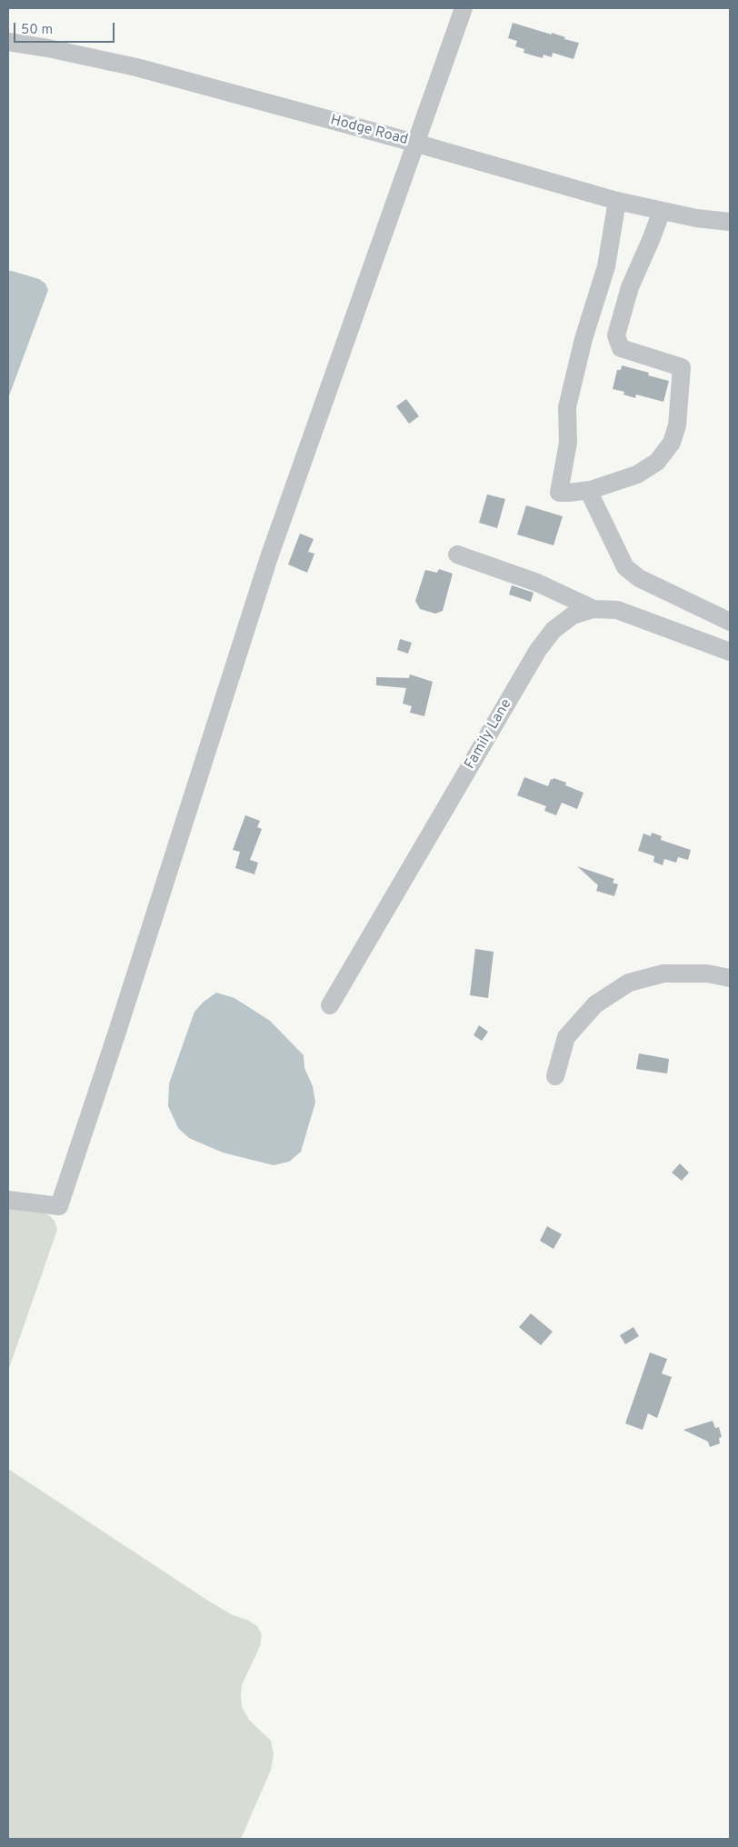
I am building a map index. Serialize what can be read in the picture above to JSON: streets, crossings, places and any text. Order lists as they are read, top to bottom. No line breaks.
{"streets":{"street":["Hodge Road","Family Lane"]},"scale_bar":"50 m"}
